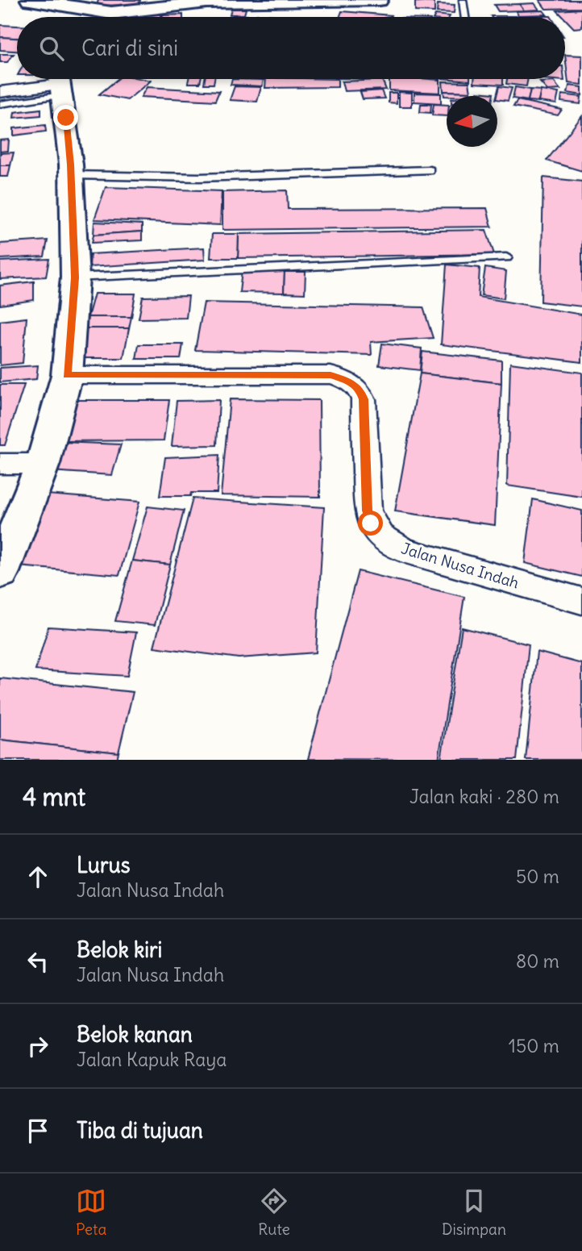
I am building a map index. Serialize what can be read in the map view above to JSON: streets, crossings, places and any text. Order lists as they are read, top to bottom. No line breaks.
{"streets":{"street":["Jalan Nusa Indah"]},"north":"left","page":{"search":"Cari di sini","heading":["4 mnt","Jalan kaki · 280 m"],"list":[["Lurus","Jalan Nusa Indah","50 m"],["Belok kiri","Jalan Nusa Indah","80 m"],["Belok kanan","Jalan Kapuk Raya","150 m"],"Tiba di tujuan"],"nav":["Peta","Rute","Disimpan"]}}
